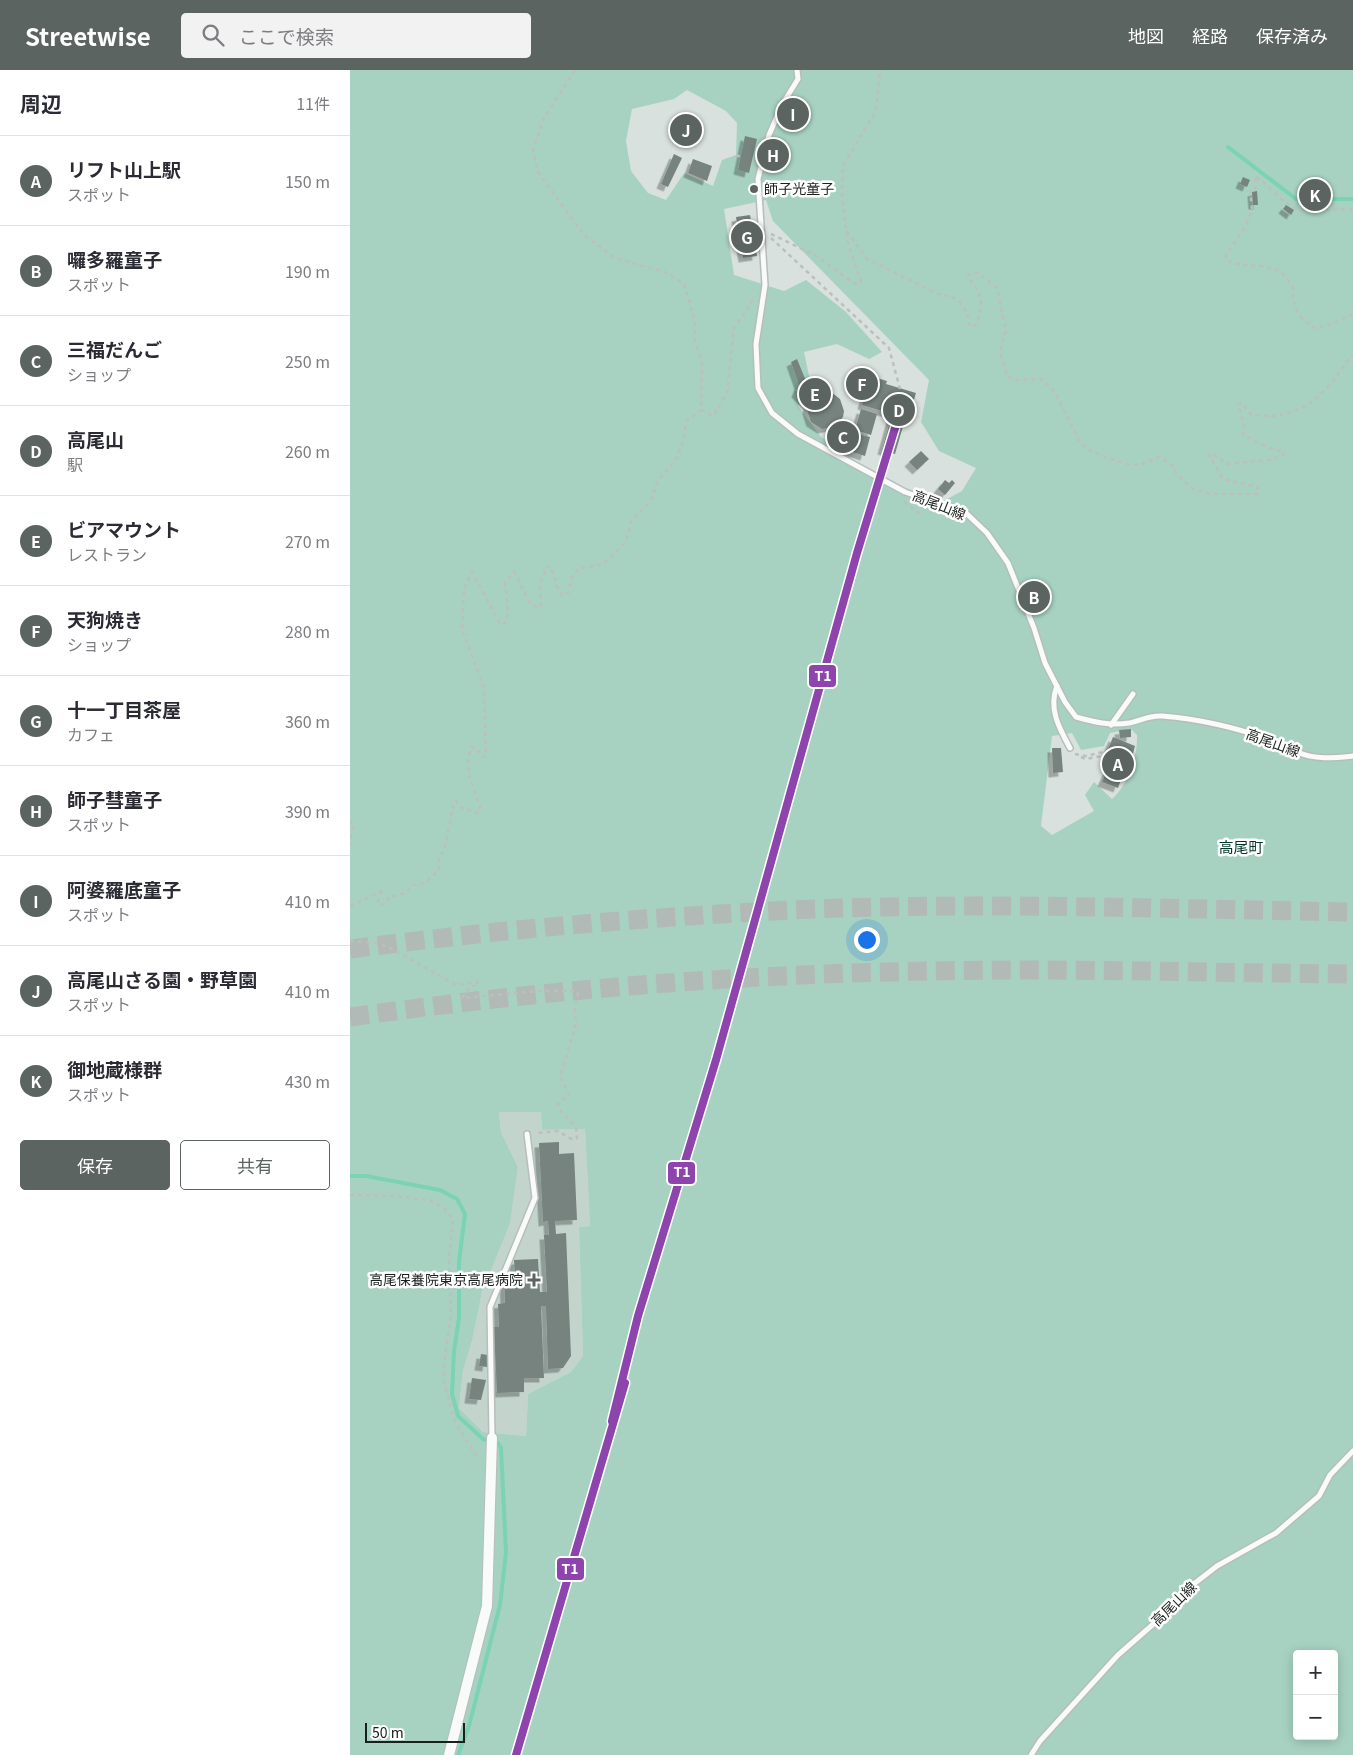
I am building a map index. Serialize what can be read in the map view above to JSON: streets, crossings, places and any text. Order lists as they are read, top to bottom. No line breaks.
{"streets":{"lane":["高尾山線"]},"districts":["高尾町"],"places":{"other":["師子光童子"],"health":["高尾保養院東京高尾病院"]},"lines":["transit line T1"],"scale_bar":"50 m","page":{"header":"Streetwise","search":"ここで検索","nav":["地図","経路","保存済み"],"heading":["周辺","11件"],"pins":["I","J","H","K","G","F","E","D","C","B","A"],"list":[{"mark":"A","name":"リフト山上駅","note":"スポット","value":"150 m"},{"mark":"B","name":"囉多羅童子","note":"スポット","value":"190 m"},{"mark":"C","name":"三福だんご","note":"ショップ","value":"250 m"},{"mark":"D","name":"高尾山","note":"駅","value":"260 m"},{"mark":"E","name":"ビアマウント","note":"レストラン","value":"270 m"},{"mark":"F","name":"天狗焼き","note":"ショップ","value":"280 m"},{"mark":"G","name":"十一丁目茶屋","note":"カフェ","value":"360 m"},{"mark":"H","name":"師子彗童子","note":"スポット","value":"390 m"},{"mark":"I","name":"阿婆羅底童子","note":"スポット","value":"410 m"},{"mark":"J","name":"高尾山さる園・野草園","note":"スポット","value":"410 m"},{"mark":"K","name":"御地蔵様群","note":"スポット","value":"430 m"}],"buttons":["保存","共有"],"map_buttons":["+","−"],"scale":"50 m"}}
